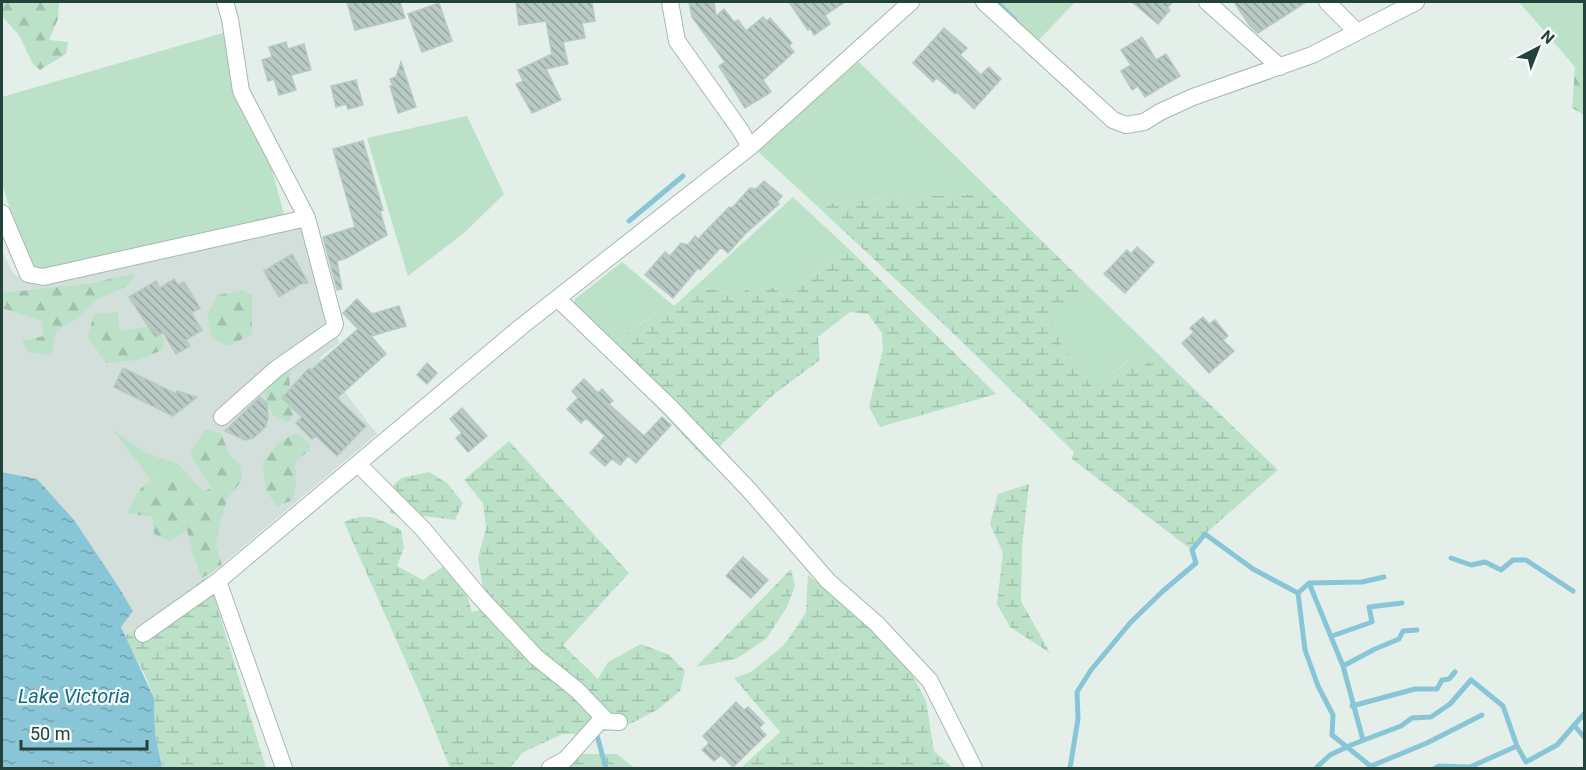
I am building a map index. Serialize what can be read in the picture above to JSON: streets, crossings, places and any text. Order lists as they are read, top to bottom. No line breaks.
{"water":["Lake Victoria"],"scale_bar":"50 m","north":"top right"}
